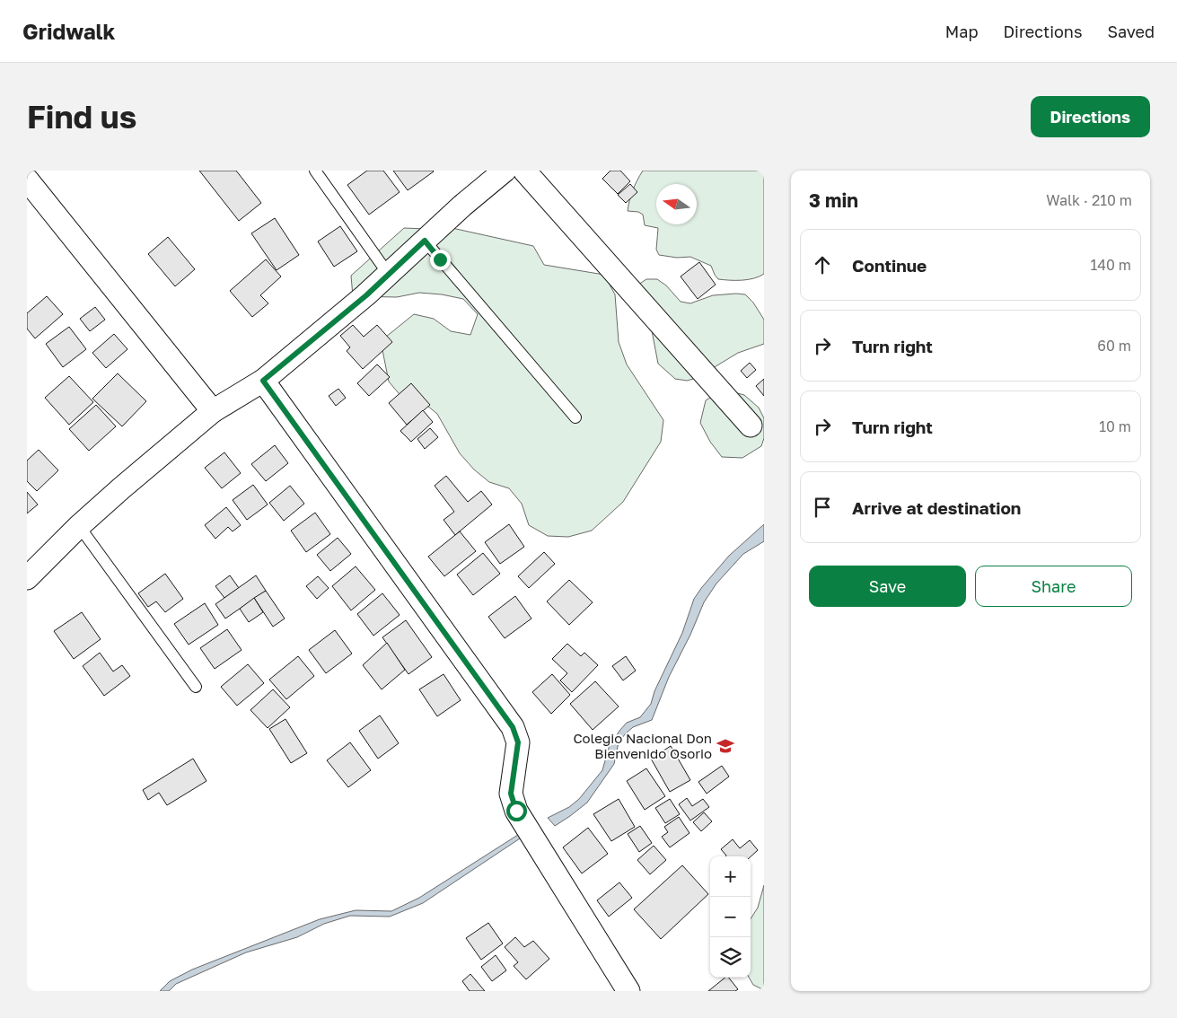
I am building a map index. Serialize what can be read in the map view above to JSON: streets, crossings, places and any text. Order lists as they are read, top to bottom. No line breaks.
{"places":{"school or university":["Colegio Nacional Don Bienvenido Osorio"]},"north":"left","page":{"header":"Gridwalk","nav":["Map","Directions","Saved"],"buttons":["Directions",["Save","Share"]],"title":"Find us","heading":["3 min","Walk · 210 m"],"list":[["Continue","140 m"],["Turn right","60 m"],["Turn right","10 m"],"Arrive at destination"],"map_buttons":["+","−"]}}
